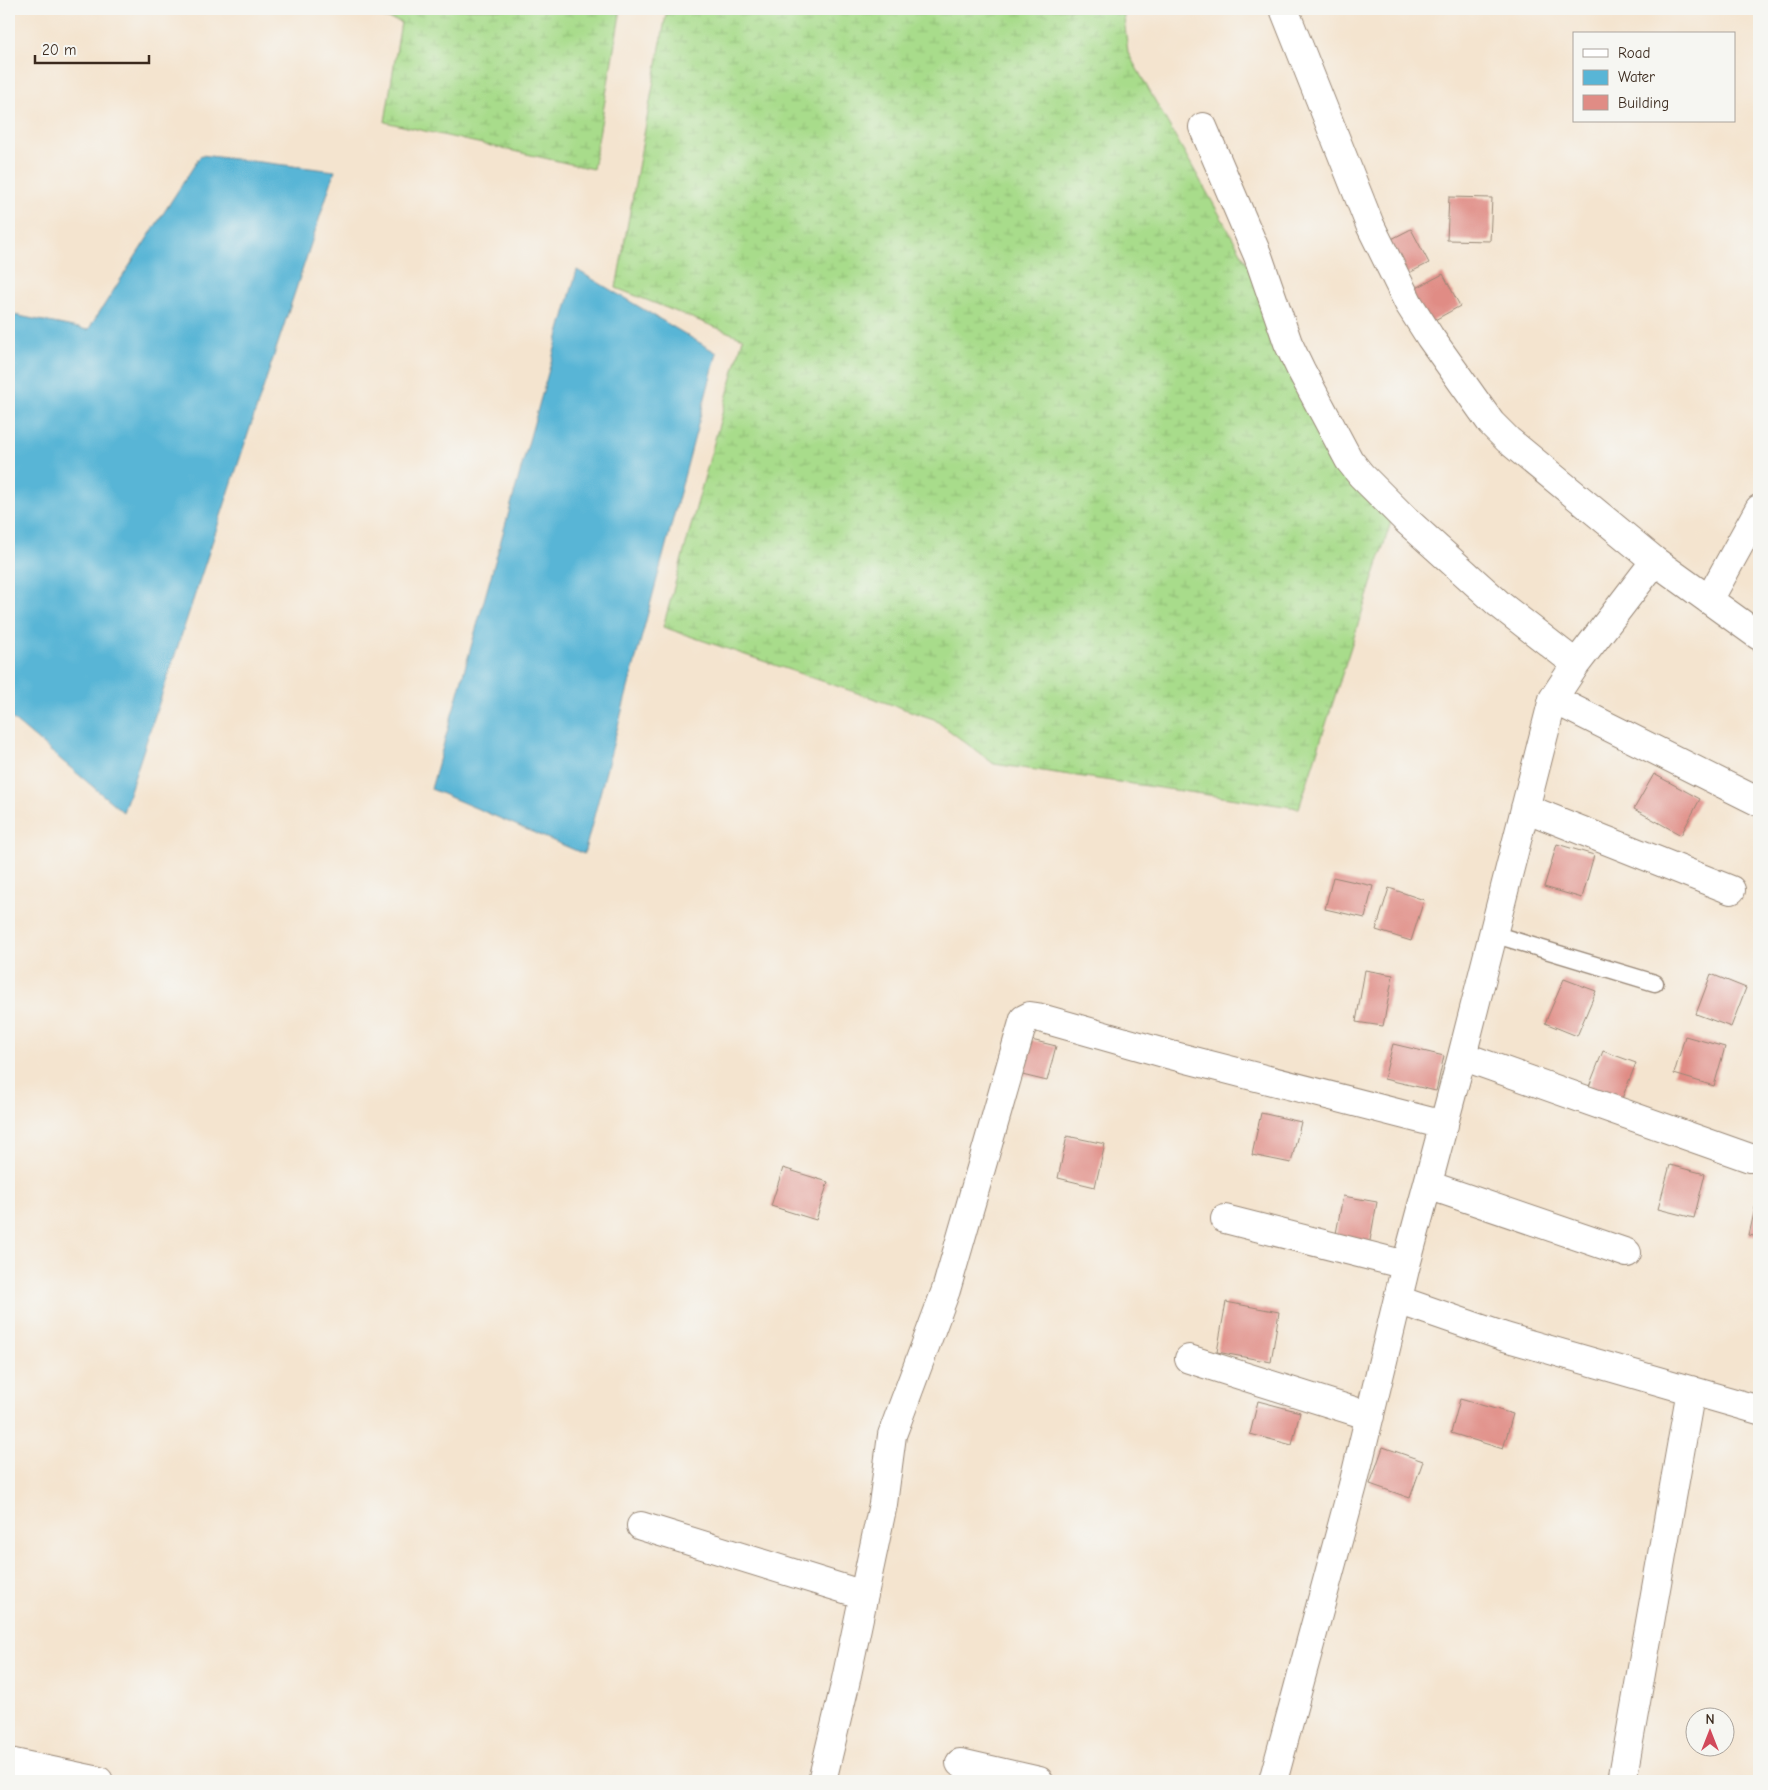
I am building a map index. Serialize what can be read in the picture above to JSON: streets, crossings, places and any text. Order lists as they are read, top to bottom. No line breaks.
{"legend":["Road","Water","Building"],"scale_bar":"20 m","north":"top"}
